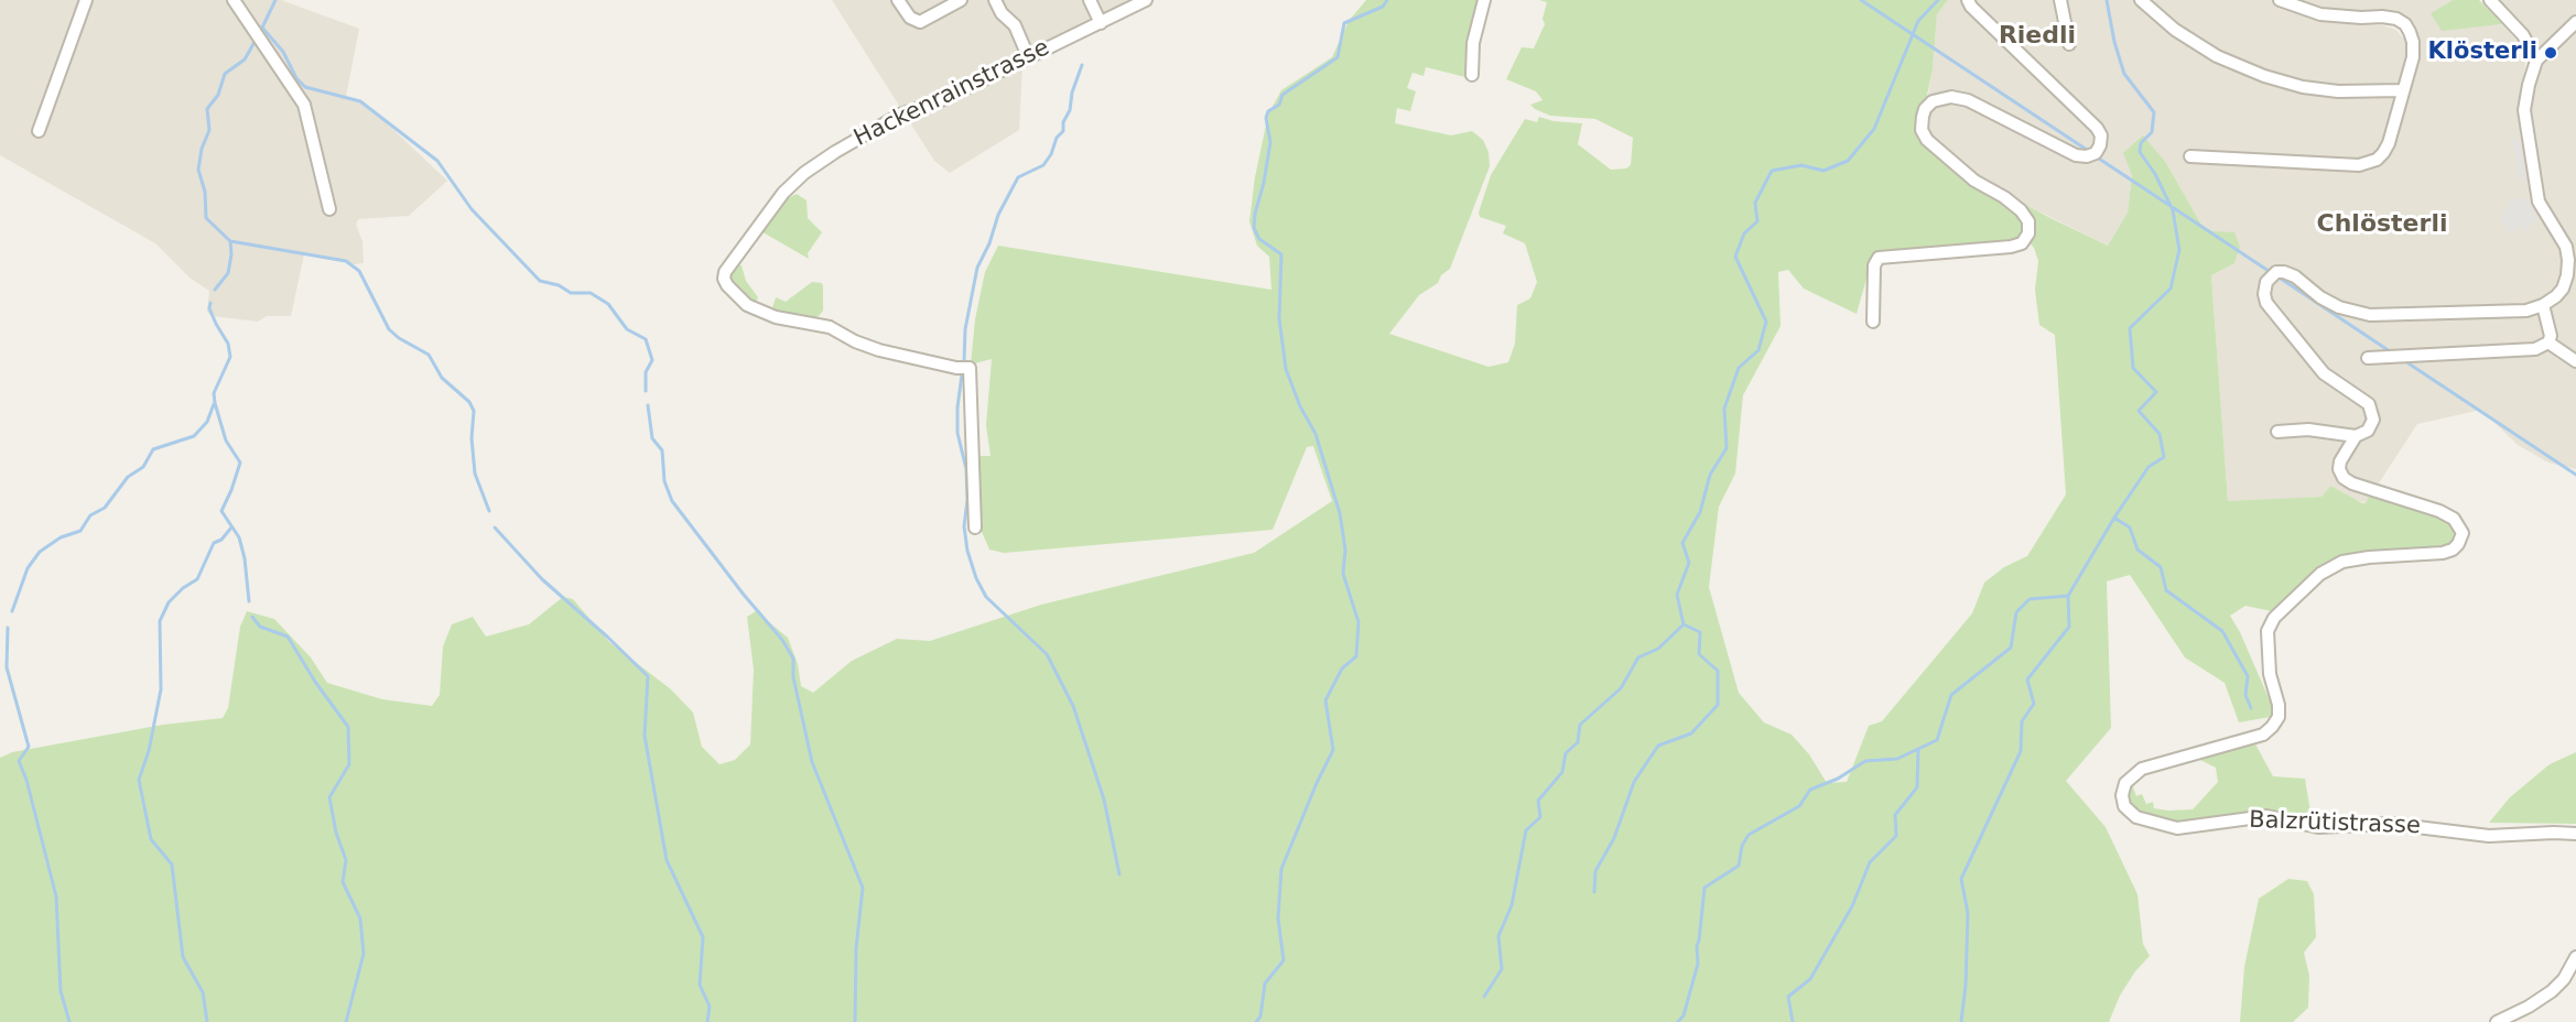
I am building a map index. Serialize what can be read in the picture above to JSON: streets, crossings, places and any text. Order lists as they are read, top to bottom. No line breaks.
{"streets":{"street":["Hackenrainstrasse","Balzrütistrasse"]},"districts":["Riedli","Chlösterli"],"places":["Klösterli"]}
